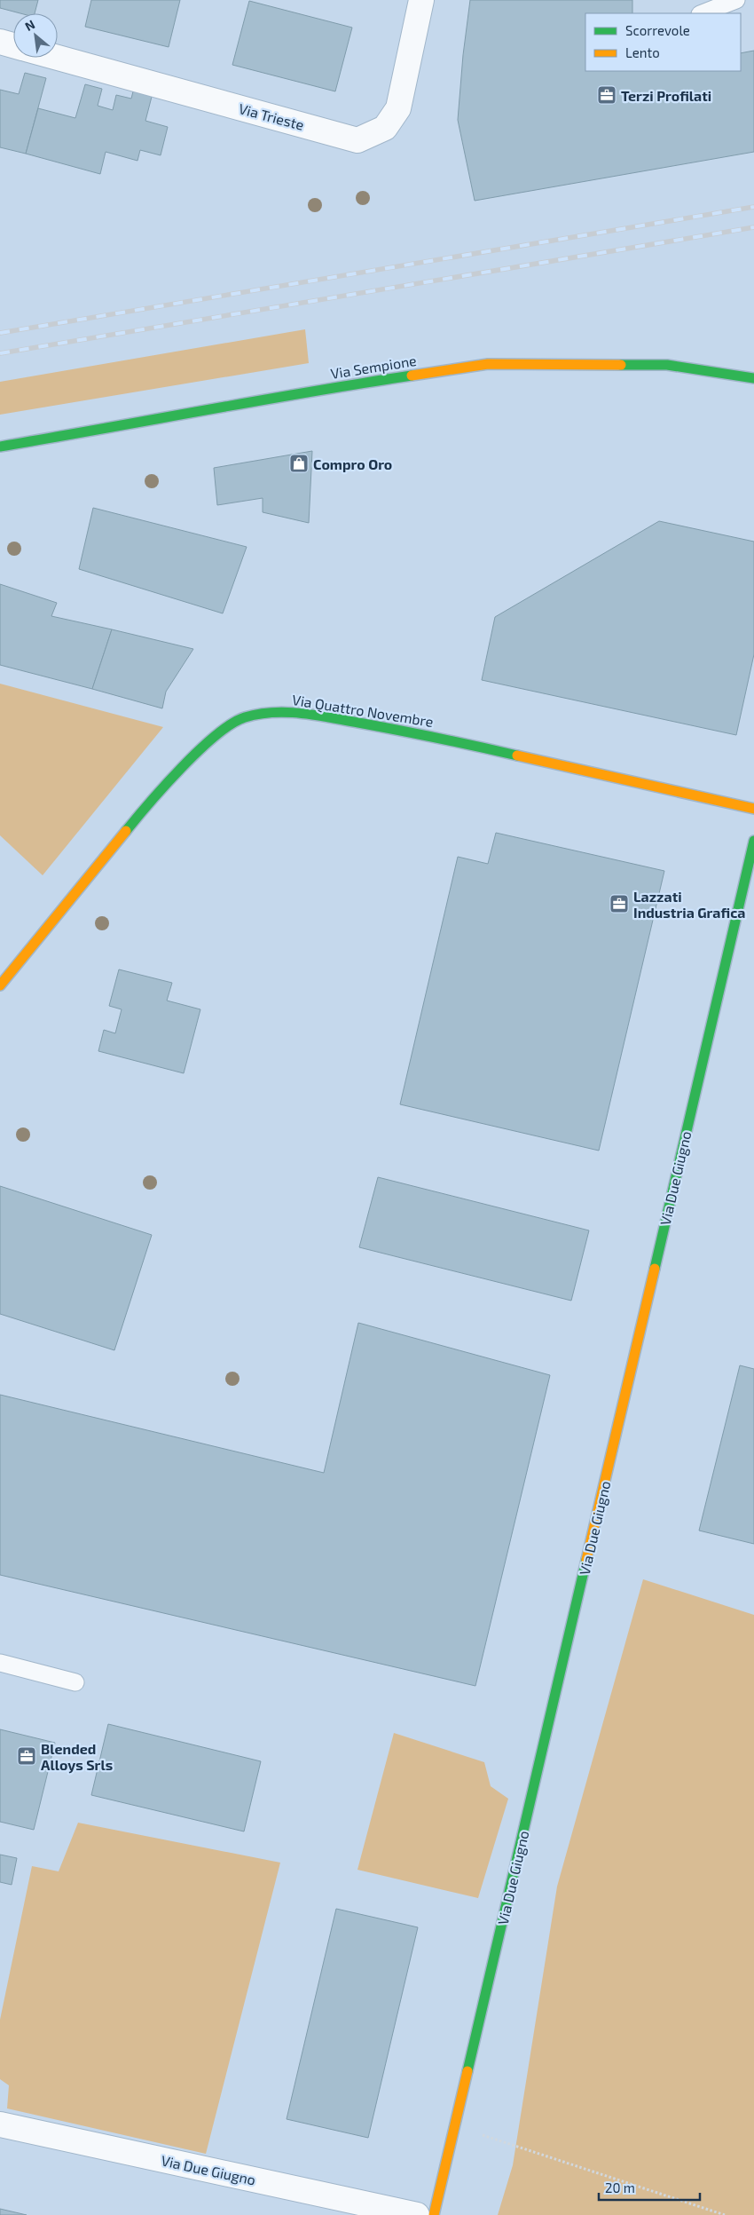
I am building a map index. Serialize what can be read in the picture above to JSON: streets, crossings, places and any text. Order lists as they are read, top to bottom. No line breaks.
{"streets":{"street":["Via Trieste","Via Sempione","Via Quattro Novembre","Via Due Giugno"]},"places":{"office":["Terzi Profilati","Lazzati Industria Grafica","Blended Alloys Srls"],"shop":["Compro Oro"]},"legend":["Scorrevole","Lento"],"scale_bar":"20 m","north":"top left"}
